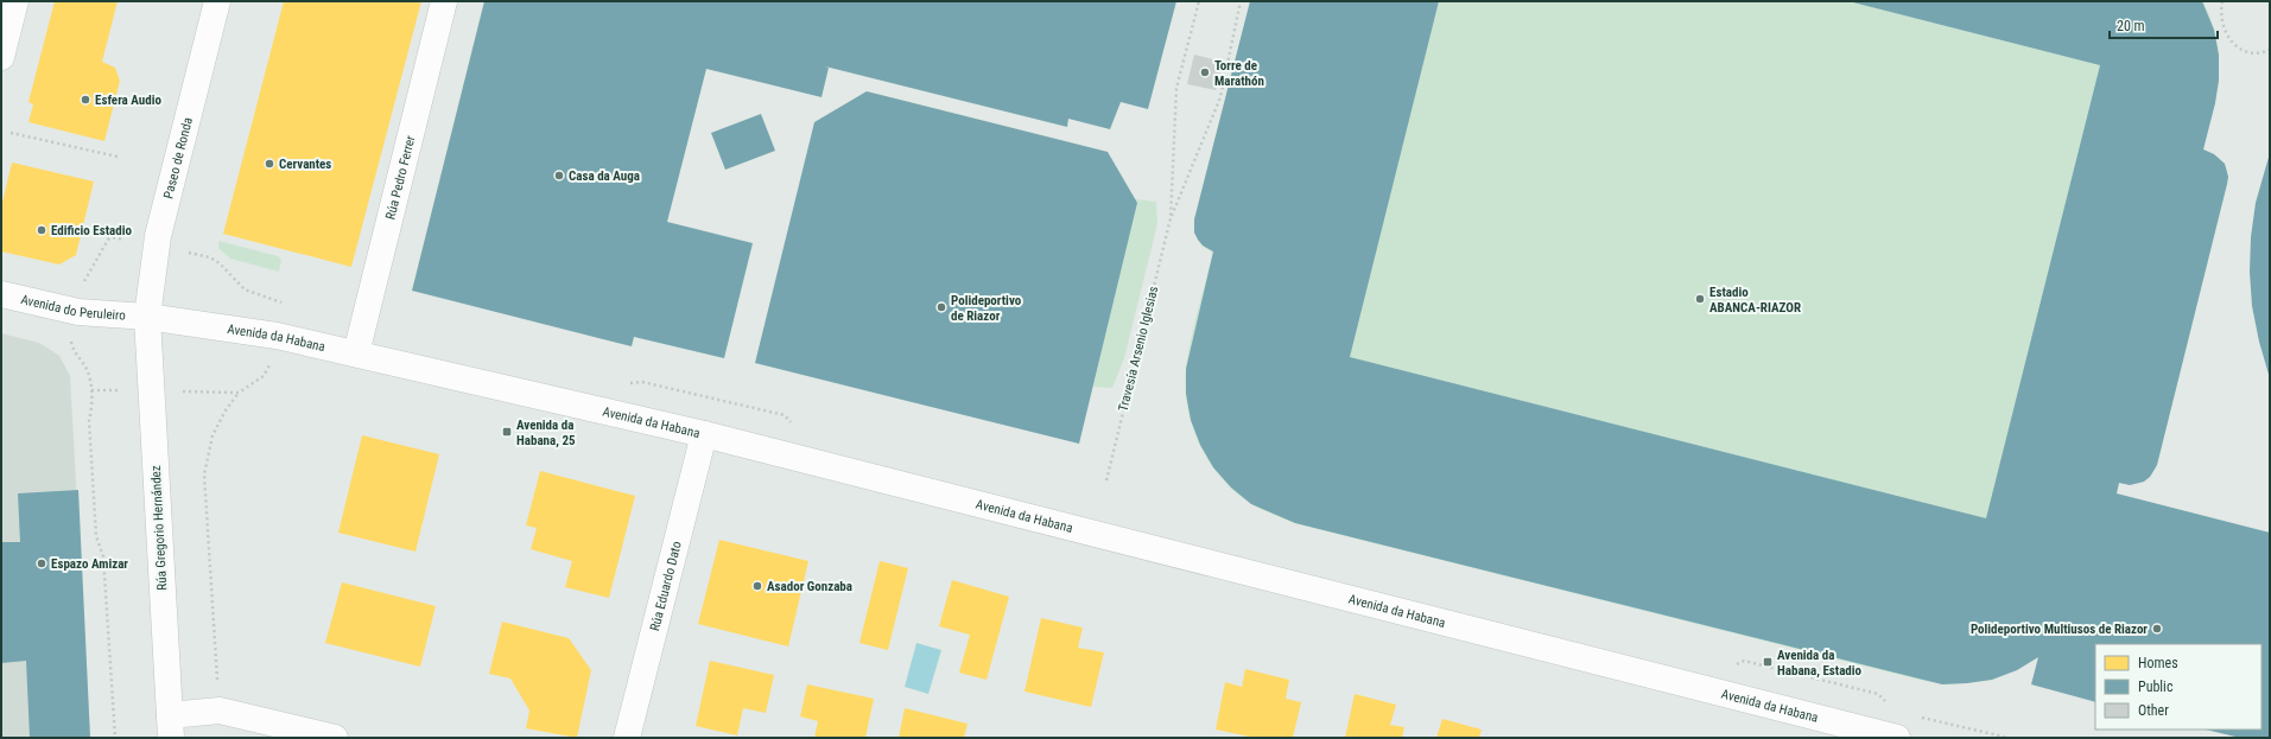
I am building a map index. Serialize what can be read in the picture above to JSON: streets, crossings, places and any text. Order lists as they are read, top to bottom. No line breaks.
{"streets":{"street":["Paseo de Ronda","Rúa Pedro Ferrer","Avenida do Peruleiro","Avenida da Habana","Rúa Gregorio Hernández","Rúa Eduardo Dato"],"path":["Travesía Arsenio Iglesias"]},"crossings":[["Paseo de Ronda","Avenida do Peruleiro"],["Paseo de Ronda","Avenida da Habana"],["Paseo de Ronda","Rúa Gregorio Hernández"],["Rúa Pedro Ferrer","Avenida da Habana"],["Avenida do Peruleiro","Avenida da Habana"],["Avenida do Peruleiro","Rúa Gregorio Hernández"],["Avenida da Habana","Rúa Gregorio Hernández"],["Avenida da Habana","Rúa Eduardo Dato"]],"places":{"other":["Torre de Marathón","Esfera Audio","Cervantes","Casa da Auga","Edificio Estadio","Estadio ABANCA-RIAZOR","Polideportivo de Riazor","Espazo Amizar","Asador Gonzaba","Polideportivo Multiusos de Riazor"],"transit":["Avenida da Habana, 25","Avenida da Habana, Estadio"]},"legend":["Homes","Public","Other"],"scale_bar":"20 m"}
